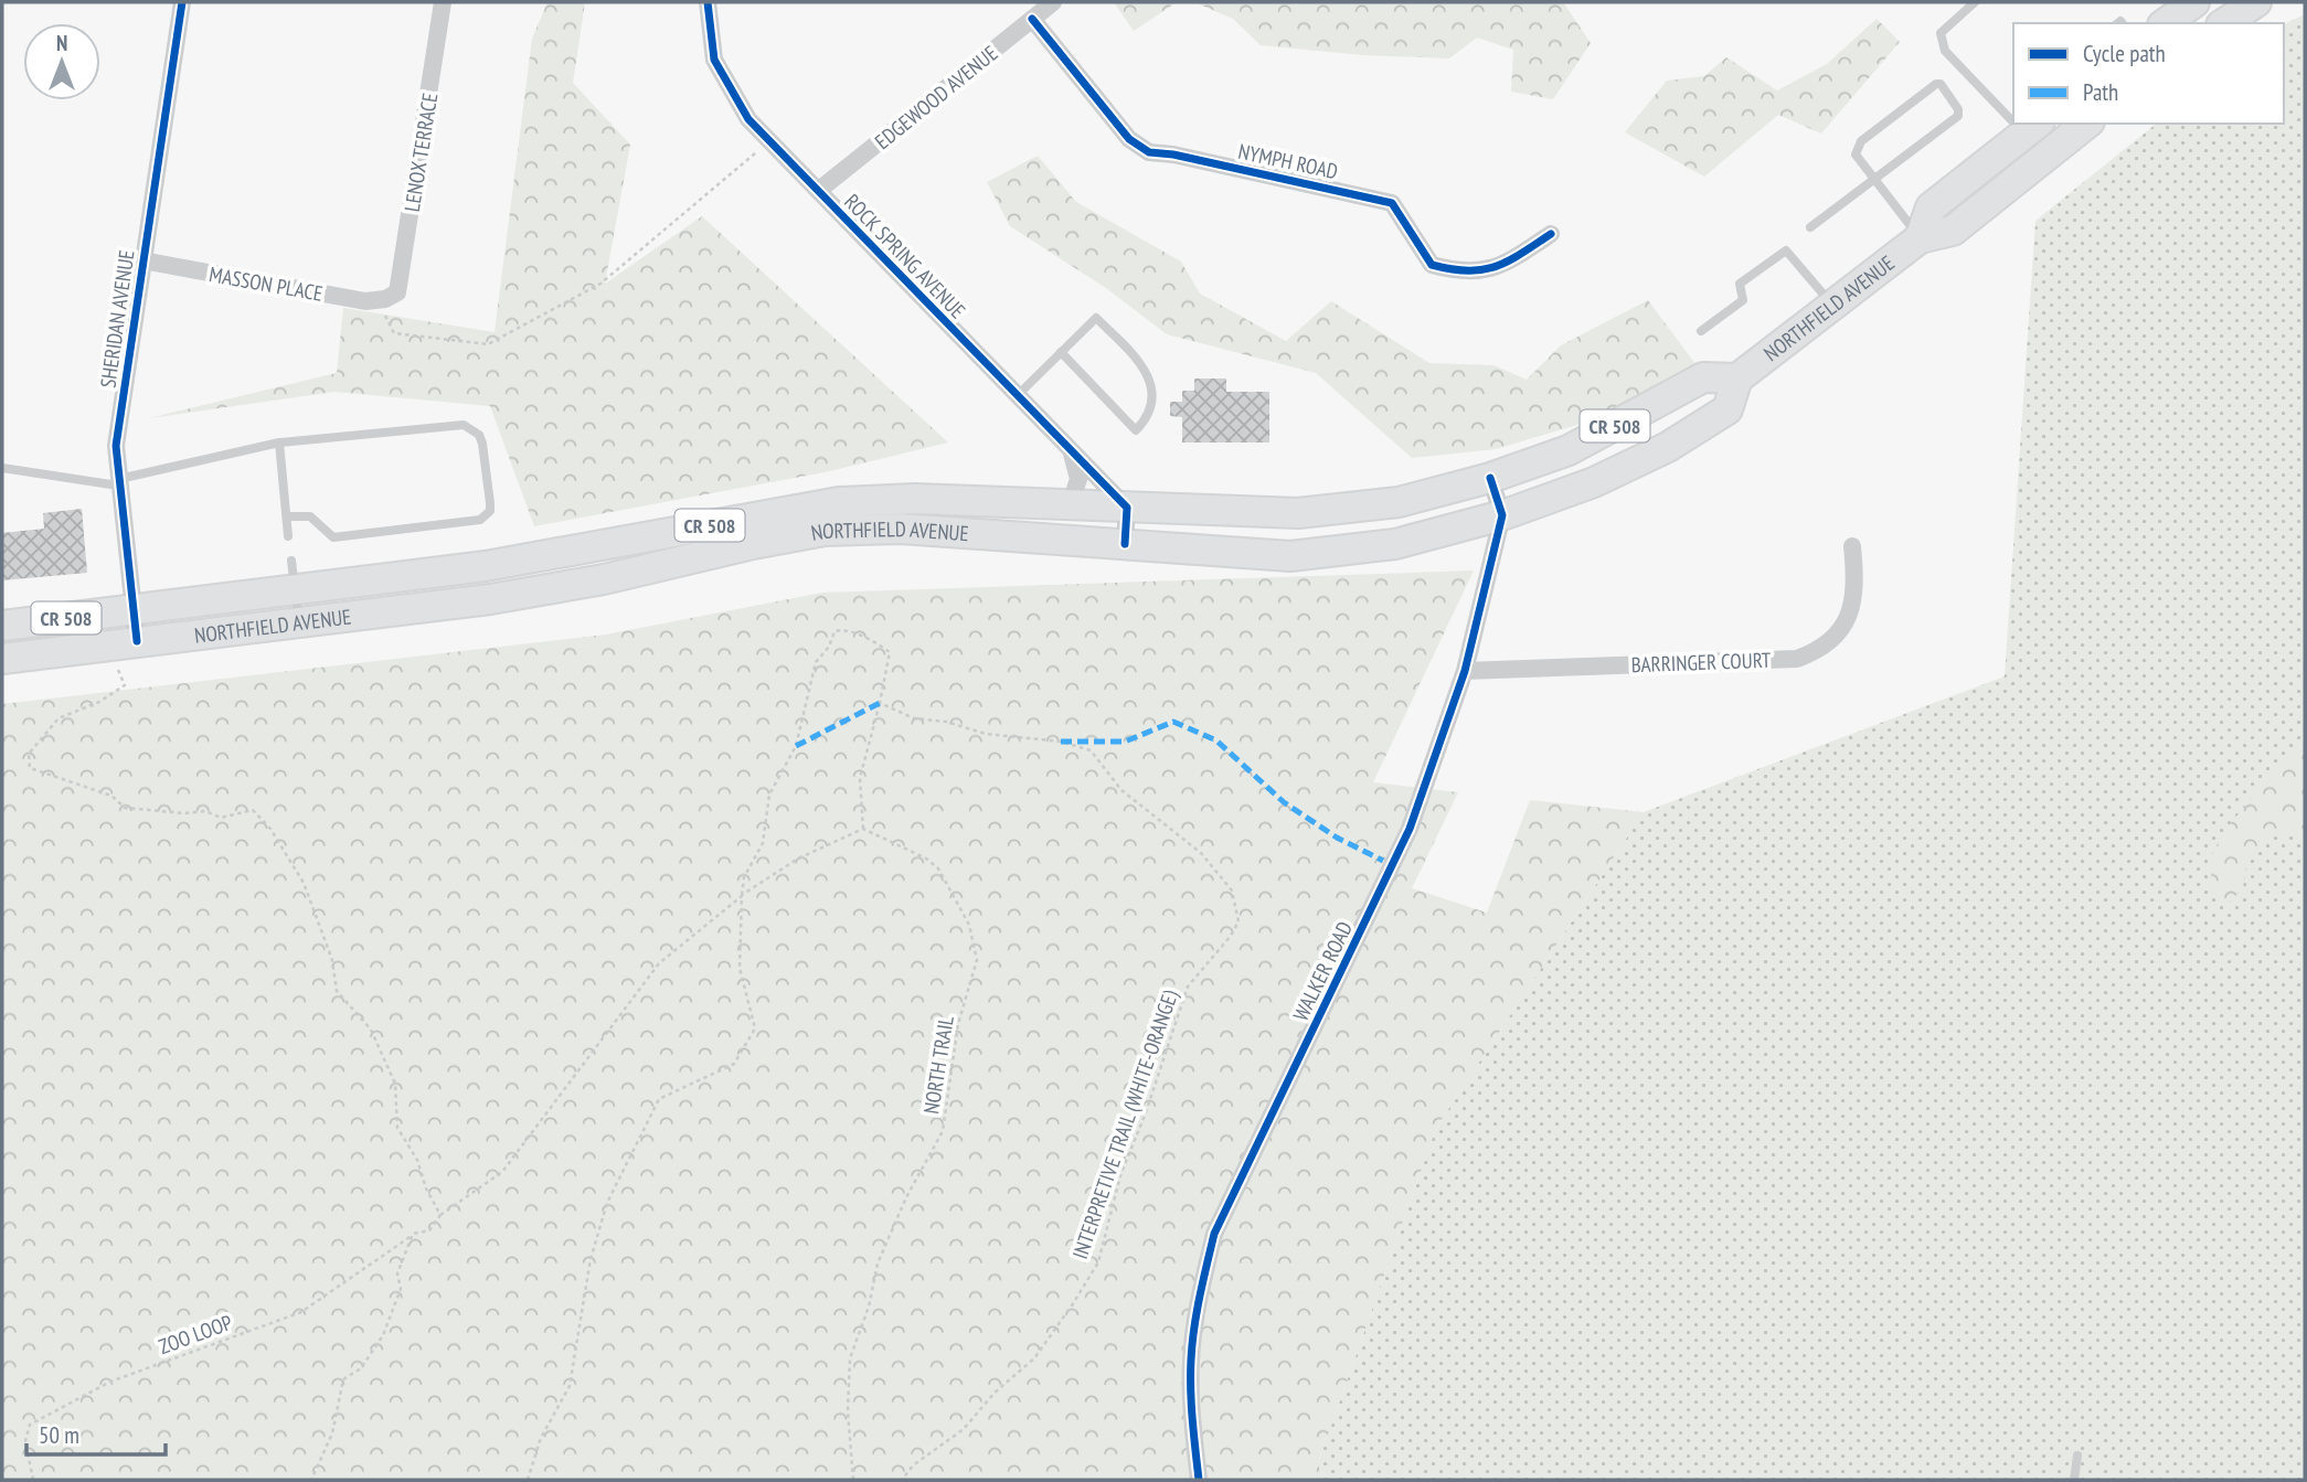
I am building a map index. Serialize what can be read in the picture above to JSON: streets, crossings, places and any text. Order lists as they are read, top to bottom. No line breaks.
{"streets":{"main road":["NORTHFIELD AVENUE","CR 508"],"street":["EDGEWOOD AVENUE","LENOX TERRACE","NYMPH ROAD","ROCK SPRING AVENUE","MASSON PLACE","SHERIDAN AVENUE","BARRINGER COURT","WALKER ROAD"],"path":["NORTH TRAIL","INTERPRETIVE TRAIL (WHITE-ORANGE)","ZOO LOOP"]},"crossings":[["EDGEWOOD AVENUE","NYMPH ROAD"],["EDGEWOOD AVENUE","ROCK SPRING AVENUE"],["LENOX TERRACE","MASSON PLACE"],["ROCK SPRING AVENUE","NORTHFIELD AVENUE"],["MASSON PLACE","SHERIDAN AVENUE"],["NORTHFIELD AVENUE","SHERIDAN AVENUE"],["NORTHFIELD AVENUE","WALKER ROAD"],["BARRINGER COURT","WALKER ROAD"]],"legend":["Cycle path","Path"],"scale_bar":"50 m","north":"top"}
